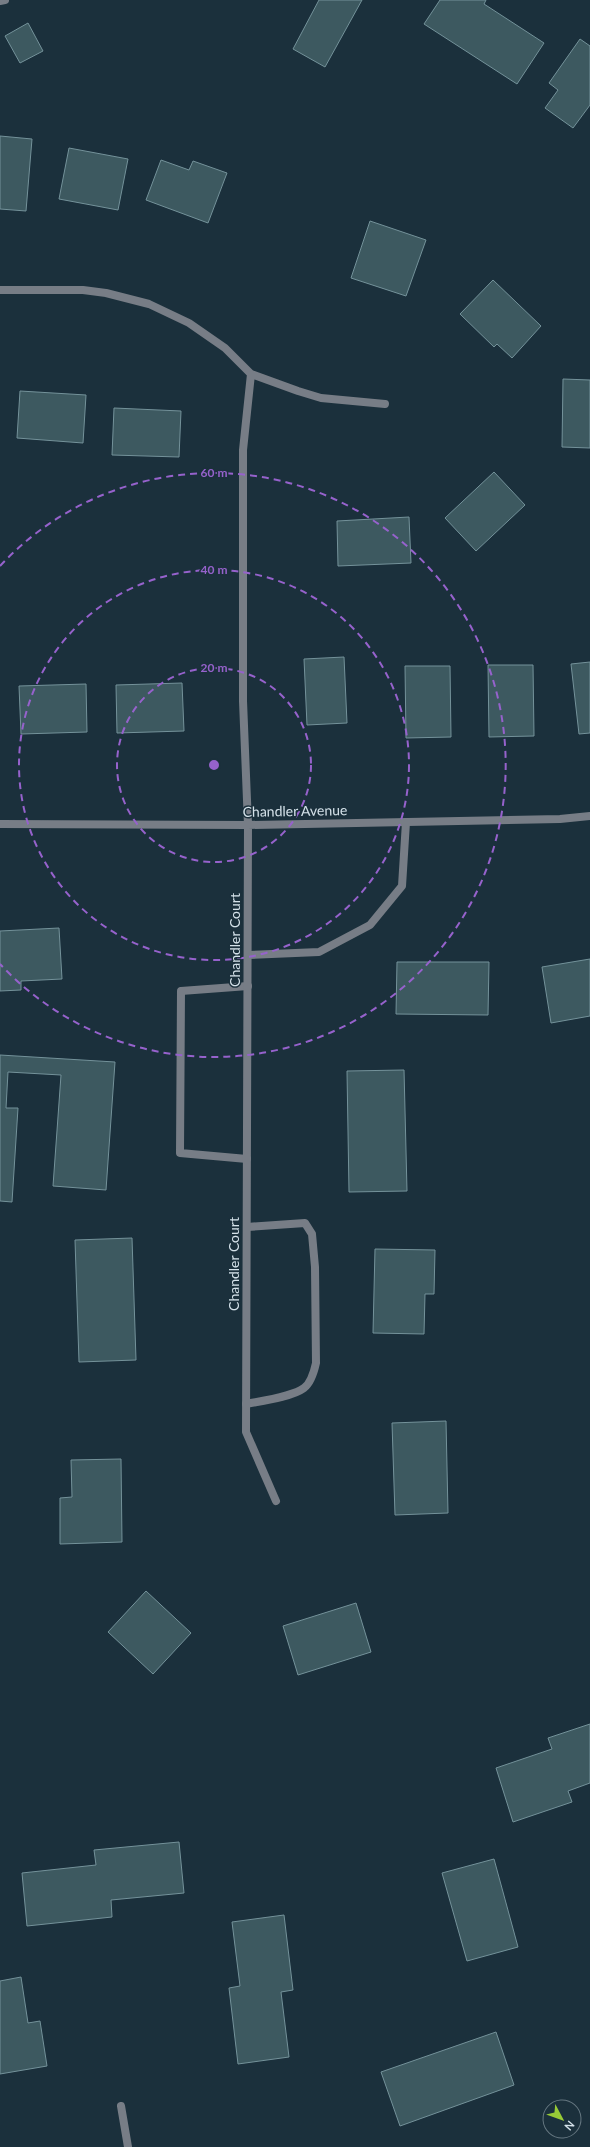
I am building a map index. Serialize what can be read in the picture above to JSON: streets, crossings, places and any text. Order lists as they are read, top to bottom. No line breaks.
{"streets":{"street":["Chandler Avenue","Chandler Court"]},"crossings":[["Chandler Avenue","Chandler Court"]],"north":"bottom right","rings":["60 m","40 m","20 m"]}
